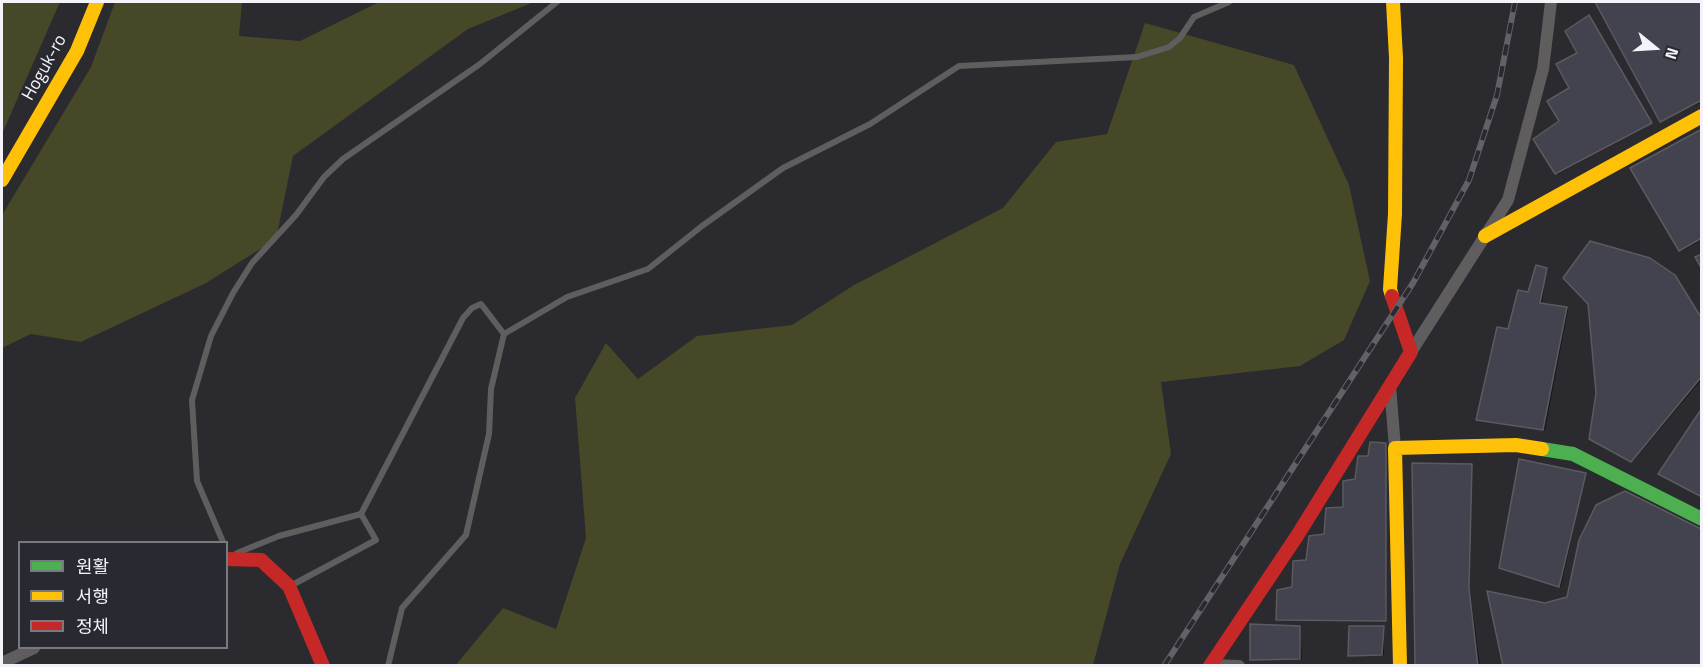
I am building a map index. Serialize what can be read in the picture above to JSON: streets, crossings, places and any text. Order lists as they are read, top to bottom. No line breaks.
{"streets":{"street":["Hoguk-ro"]},"legend":["원활","서행","정체"],"north":"right"}
